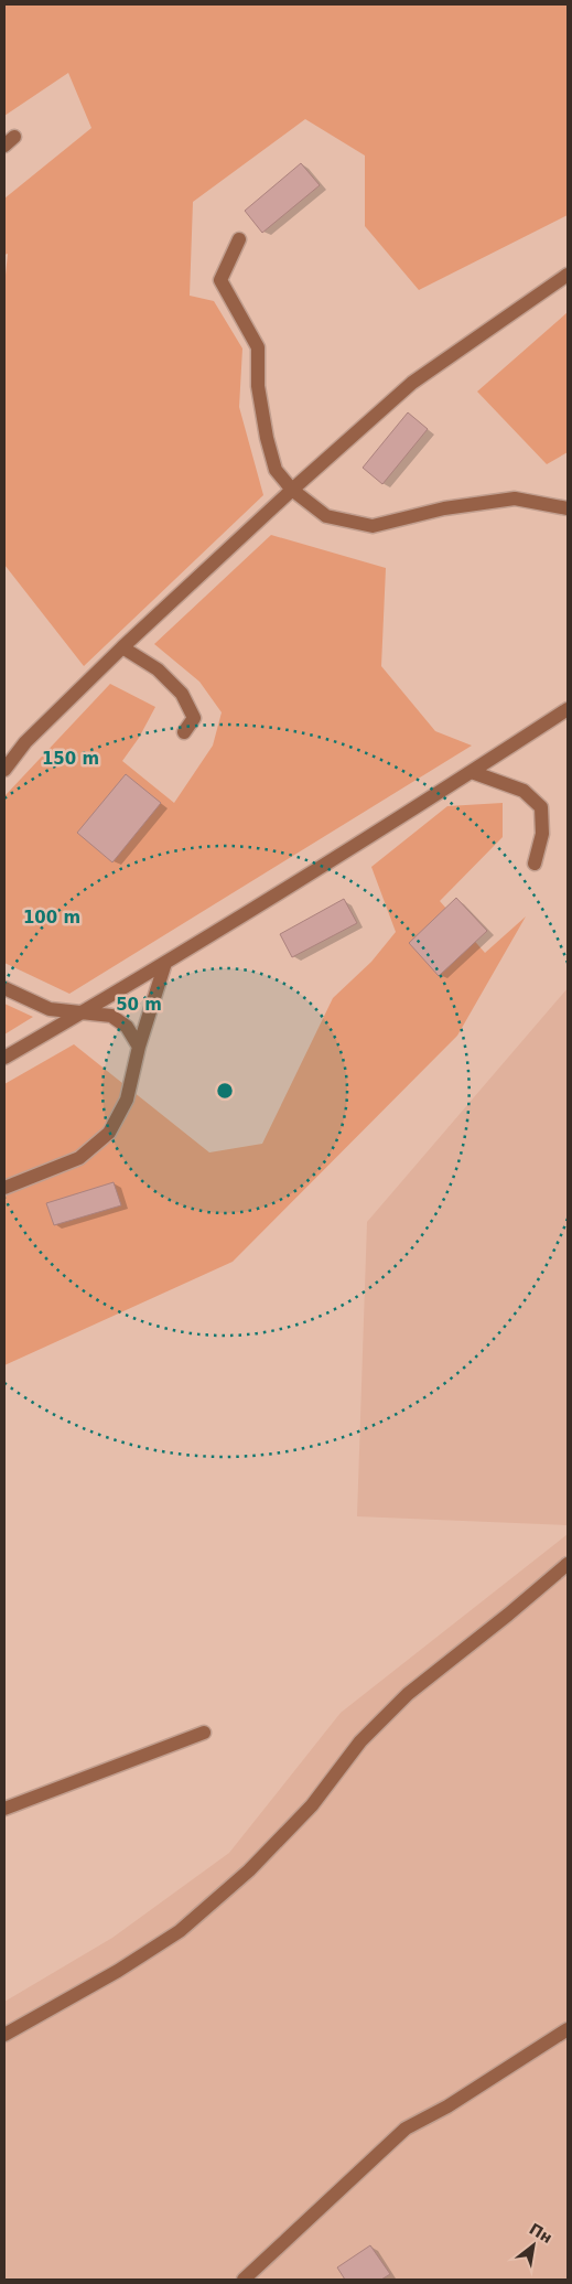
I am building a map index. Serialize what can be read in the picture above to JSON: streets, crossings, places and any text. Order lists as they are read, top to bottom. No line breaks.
{"north":"top right","rings":["150 m","100 m","50 m"]}
